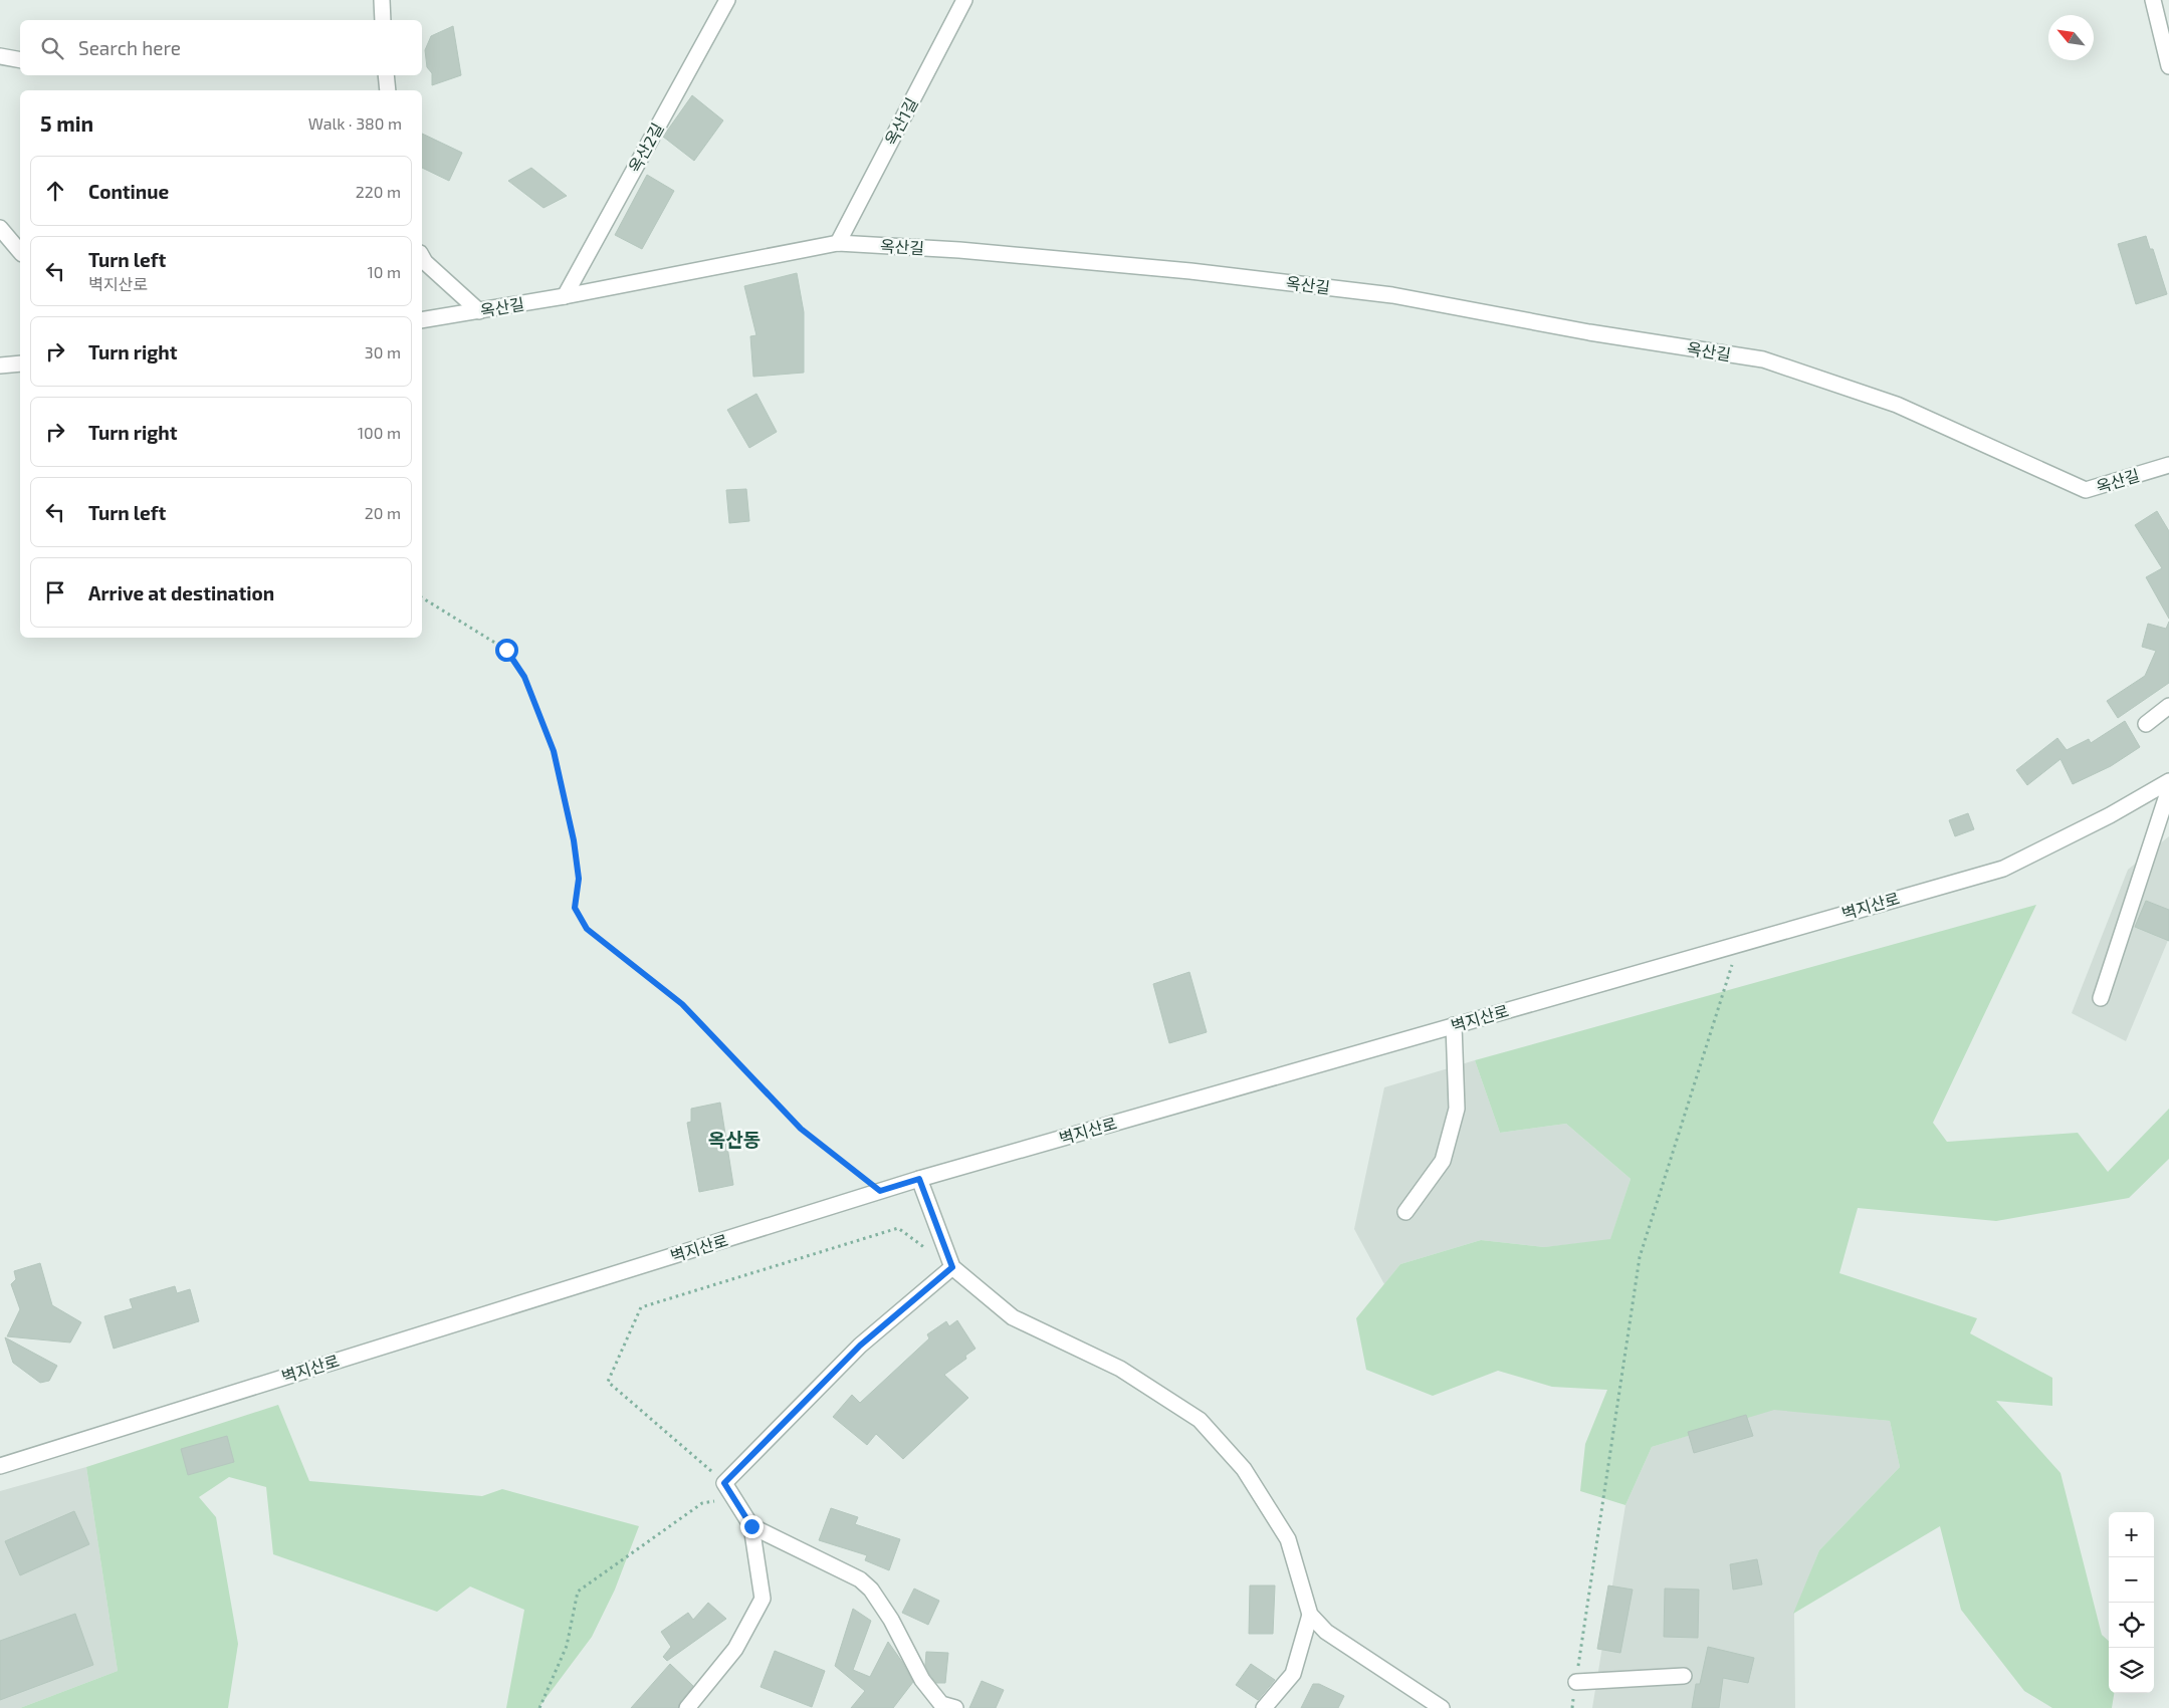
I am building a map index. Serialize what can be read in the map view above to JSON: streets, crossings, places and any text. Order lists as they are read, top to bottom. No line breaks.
{"streets":{"street":["옥산1길","옥산2길","옥산길","벽지산로"]},"crossings":[["옥산1길","옥산길"],["옥산2길","옥산길"]],"districts":["옥산동"],"north":"top left","page":{"search":"Search here","heading":["5 min","Walk · 380 m"],"list":[["Continue","220 m"],["Turn left","벽지산로","10 m"],["Turn right","30 m"],["Turn right","100 m"],["Turn left","20 m"],"Arrive at destination"],"map_buttons":["+","−"]}}
